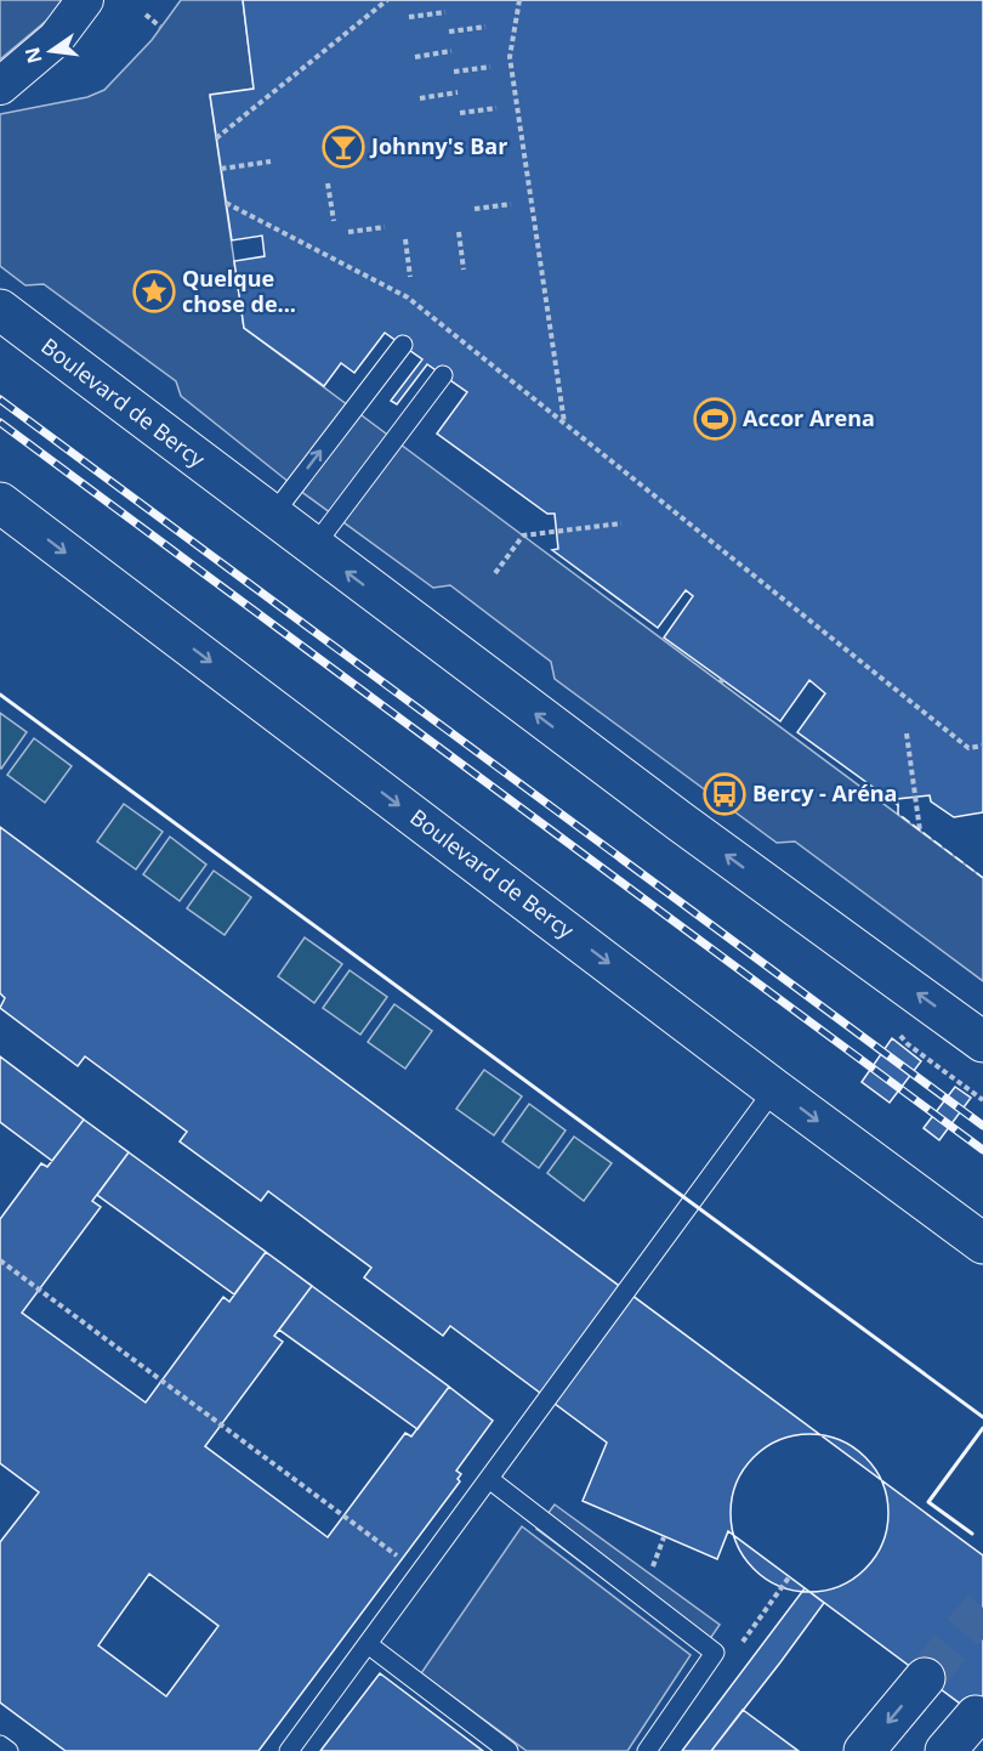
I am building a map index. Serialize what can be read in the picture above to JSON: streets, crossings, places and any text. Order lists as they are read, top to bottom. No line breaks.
{"streets":{"main road":["Boulevard de Bercy"]},"places":{"bar":["Johnny's Bar"],"place":["Quelque chose de..."],"sports":["Accor Arena"],"bus stop":["Bercy - Aréna"]},"north":"left"}
